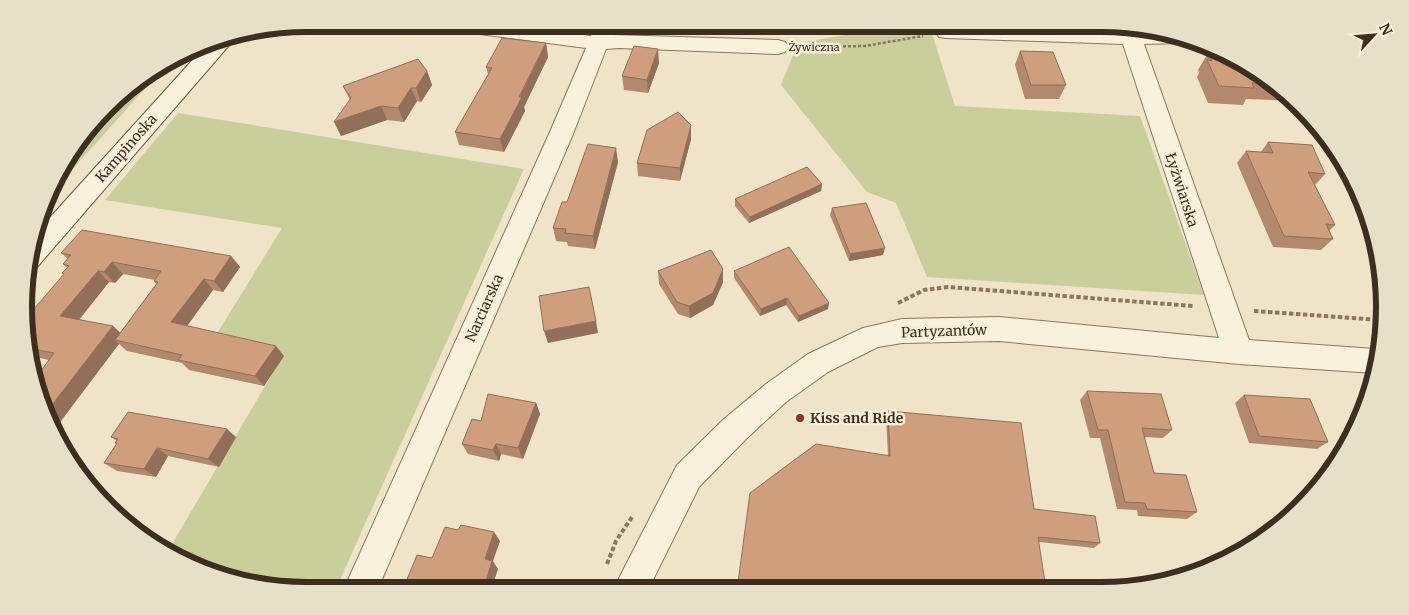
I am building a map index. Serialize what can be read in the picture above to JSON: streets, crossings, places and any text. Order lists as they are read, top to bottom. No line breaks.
{"streets":{"street":["Żywiczna","Kampinoska","Łyżwiarska","Narciarska","Partyzantów"]},"crossings":[["Żywiczna","Narciarska"],["Łyżwiarska","Partyzantów"]],"places":["Kiss and Ride"],"north":"top right"}
